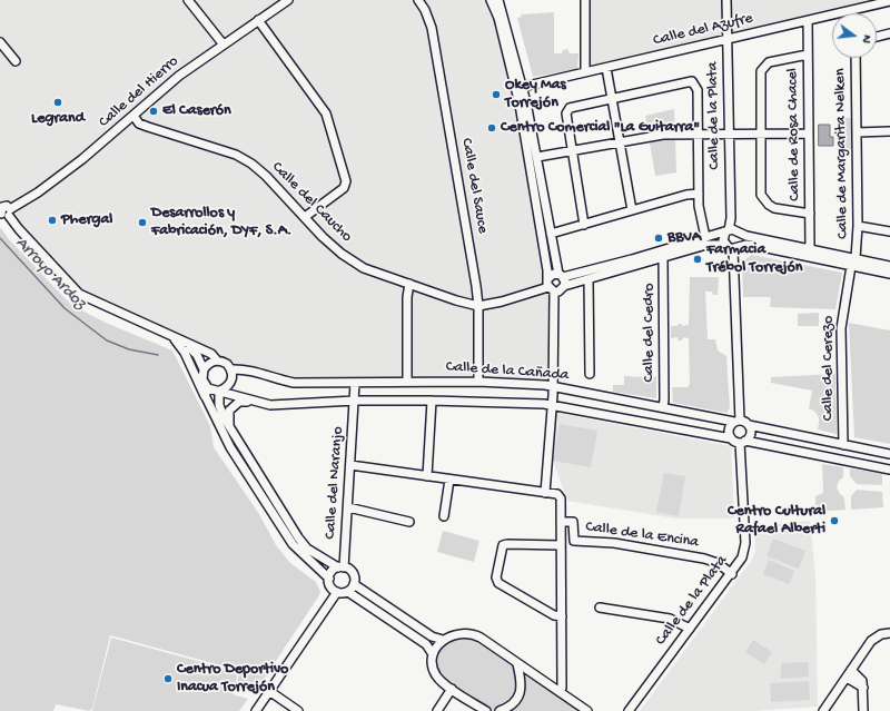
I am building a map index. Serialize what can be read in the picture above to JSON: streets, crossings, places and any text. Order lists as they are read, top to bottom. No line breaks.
{"streets":{"street":["Calle del Azufre","Calle del Hierro","Calle de la Plata","Calle de Rosa Chacel","Calle de Margarita Nelken","Calle del Sauce","Calle del Caucho","Calle del Cedro","Calle del Cerezo","Calle de la Cañada","Calle del Naranjo","Calle de la Encina"]},"crossings":[["Calle del Azufre","Calle de la Plata"],["Calle del Azufre","Calle de Rosa Chacel"],["Calle del Hierro","Calle del Caucho"],["Calle del Hierro","Calle de la Cañada"],["Calle de la Plata","Calle del Caucho"],["Calle de la Plata","Calle de la Cañada"],["Calle de la Plata","Calle de la Encina"],["Calle del Sauce","Calle del Caucho"],["Calle del Sauce","Calle de la Cañada"],["Calle del Caucho","Calle del Cedro"],["Calle del Cedro","Calle de la Cañada"],["Calle de la Cañada","Calle del Naranjo"]],"water":["Arroyo Ardoz"],"places":["Okey Mas Torrejón","Legrand","El Caserón","Centro Comercial \"La Guitarra\"","Phergal","Desarrollos y Fabricación, DYF, S.A.","BBVA","Farmacia Trébol Torrejón","Centro Cultural Rafael Alberti","Centro Deportivo Inacua Torrejón"],"north":"right"}
